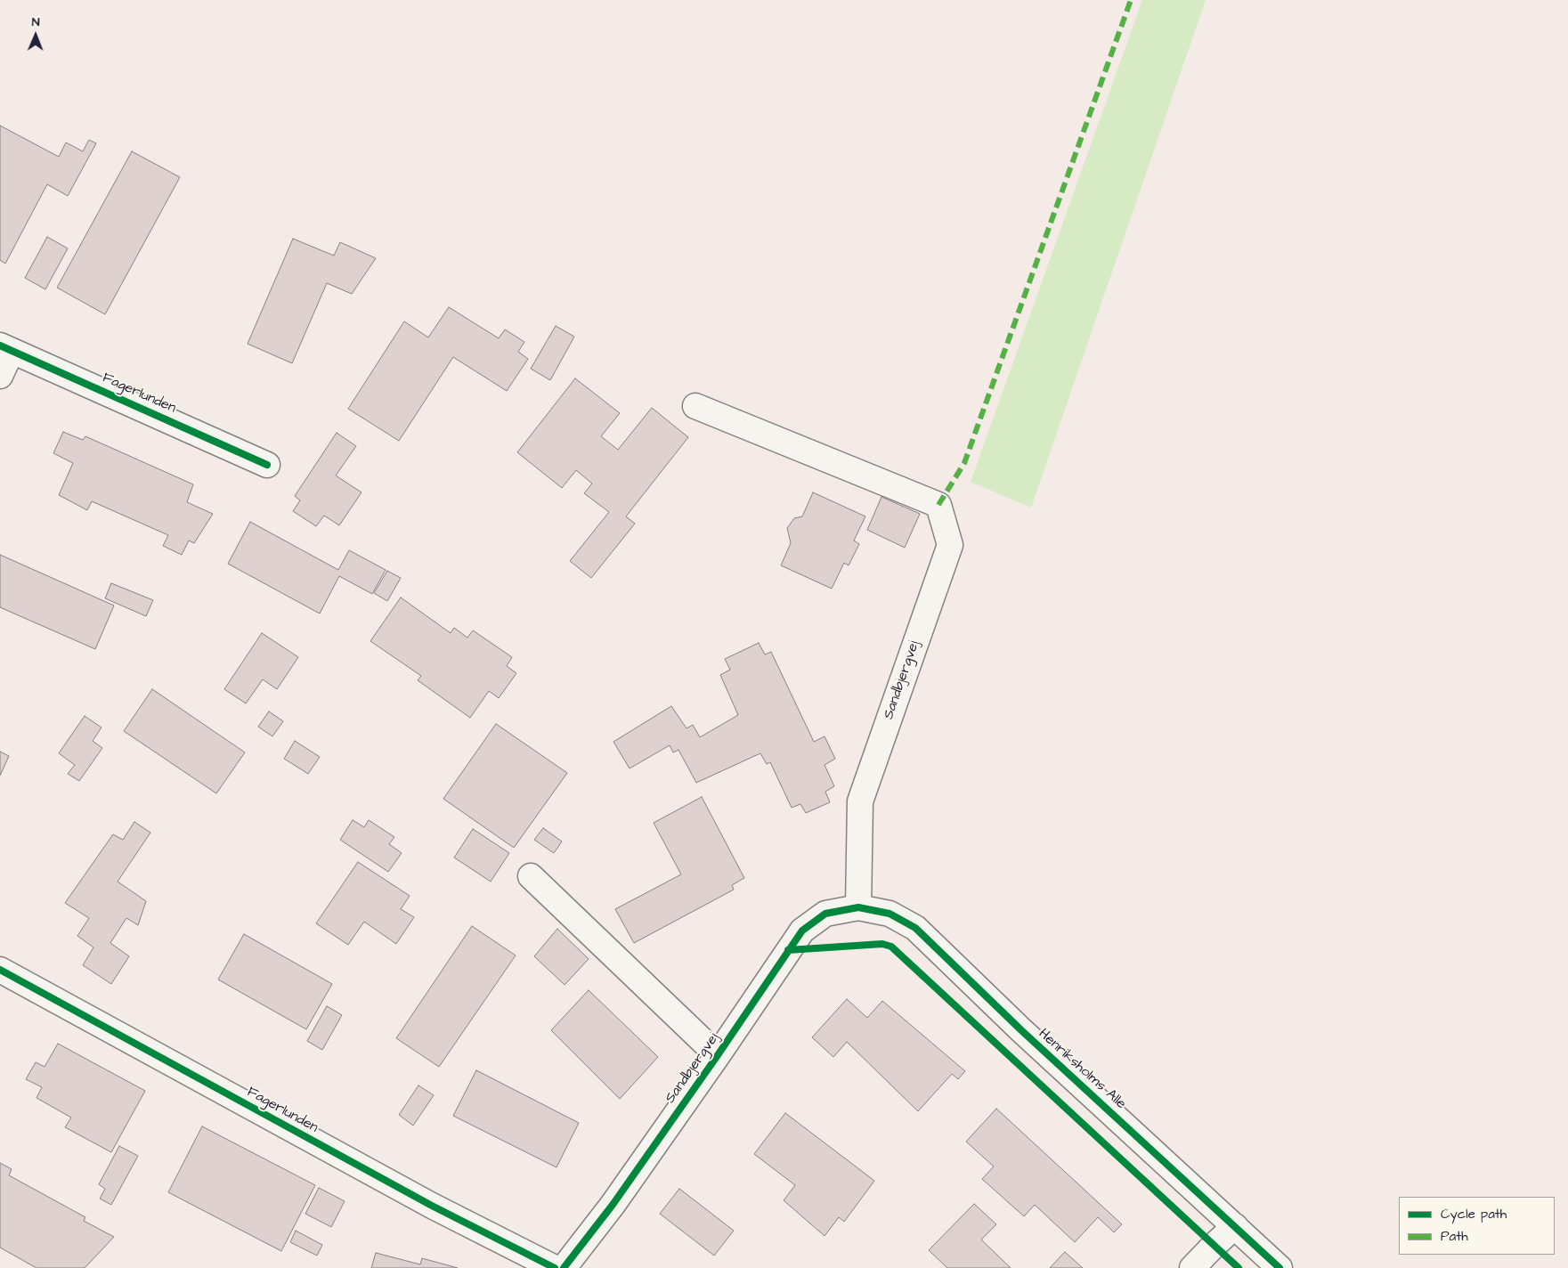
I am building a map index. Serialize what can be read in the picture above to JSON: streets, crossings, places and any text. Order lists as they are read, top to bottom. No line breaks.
{"streets":{"street":["Fagerlunden","Sandbjergvej","Henriksholms Alle"]},"crossings":[["Sandbjergvej","Henriksholms Alle"]],"legend":["Cycle path","Path"],"north":"top"}
